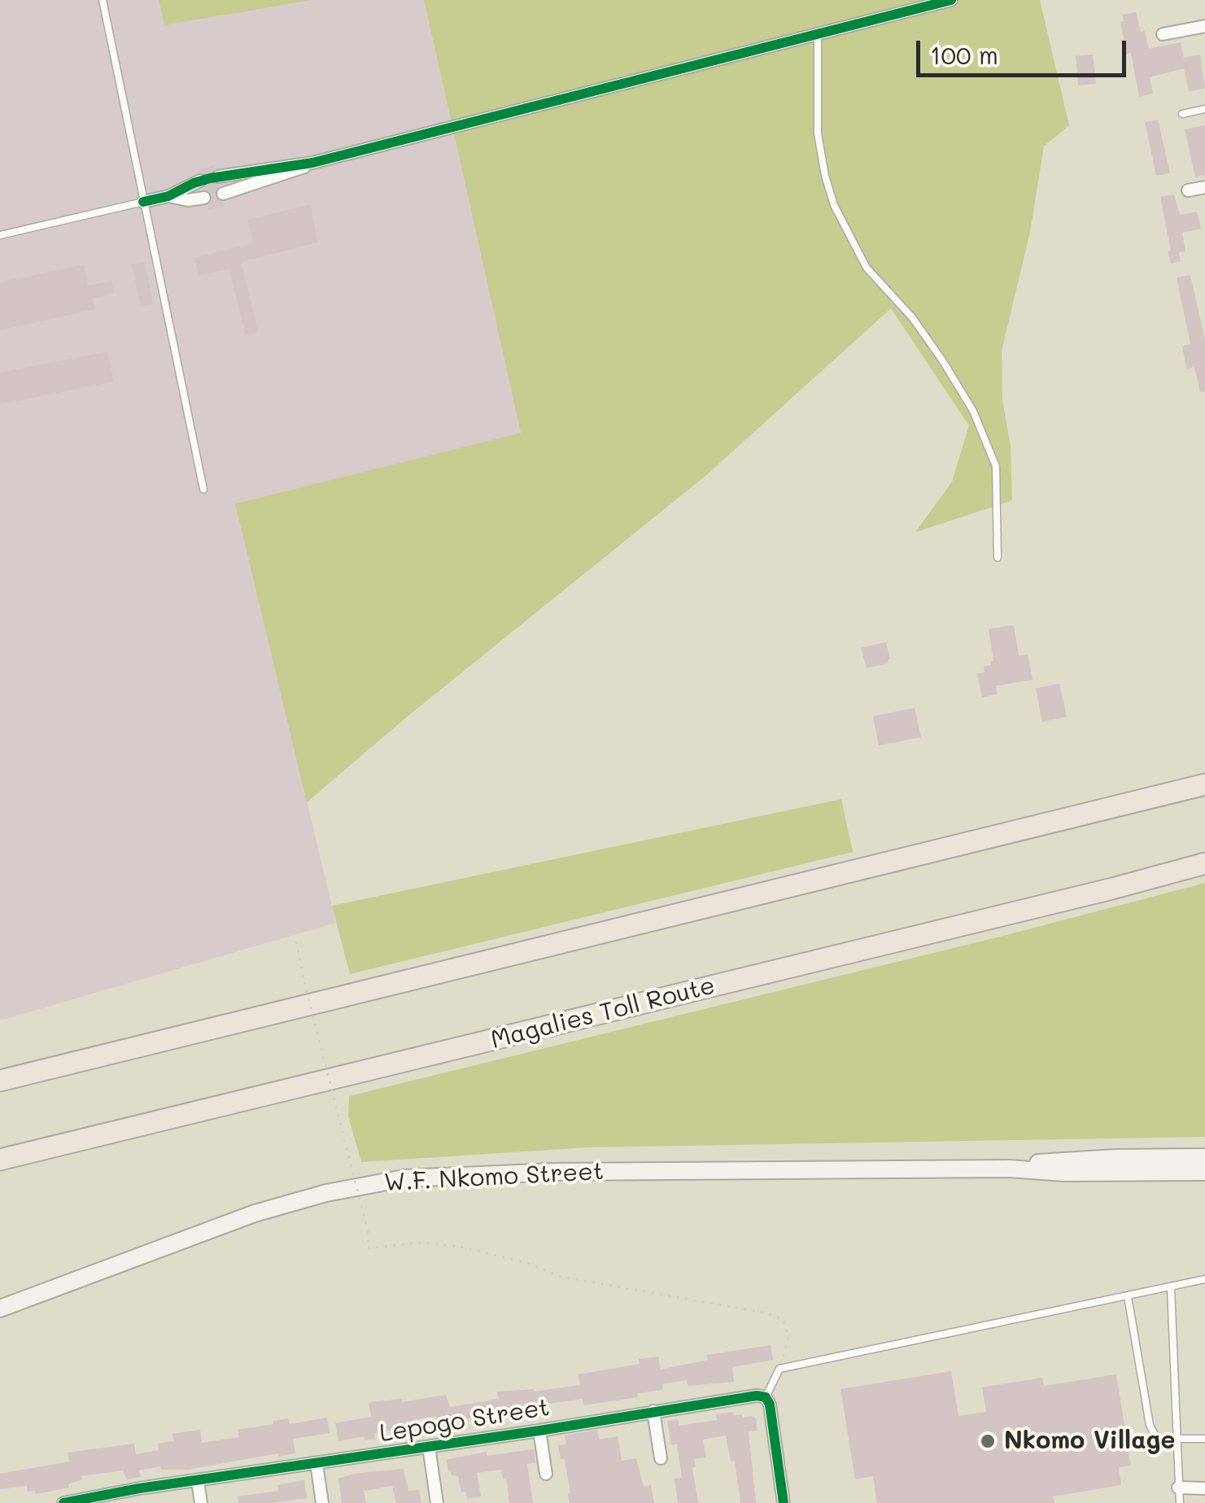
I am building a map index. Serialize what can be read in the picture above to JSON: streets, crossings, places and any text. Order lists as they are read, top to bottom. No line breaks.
{"streets":{"highway":["Magalies Toll Route"],"main road":["W.F. Nkomo Street"],"street":["Lepogo Street"]},"places":["Nkomo Village"],"scale_bar":"100 m"}
